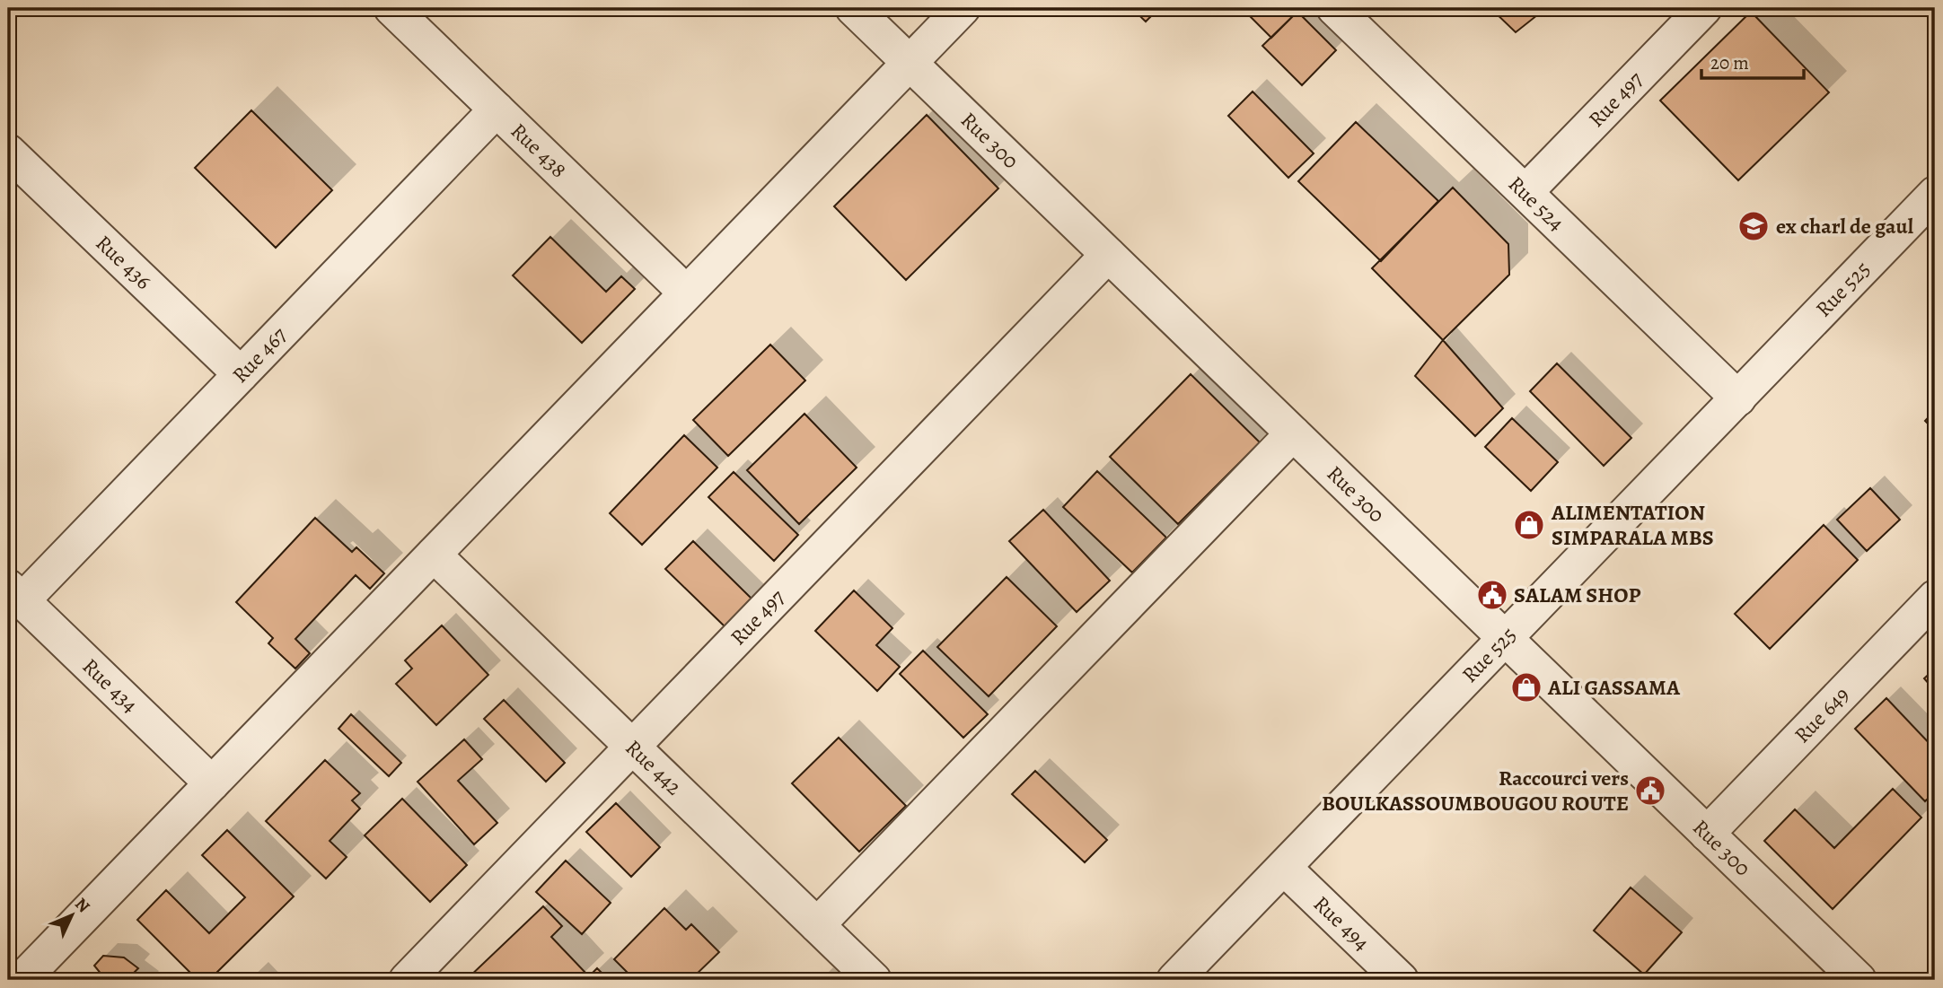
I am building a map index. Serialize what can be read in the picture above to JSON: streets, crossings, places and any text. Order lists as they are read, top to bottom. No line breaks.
{"streets":{"street":["Rue 497","Rue 300","Rue 438","Rue 524","Rue 436","Rue 525","Rue 467","Rue 434","Rue 649","Rue 442","Rue 494"]},"crossings":[["Rue 497","Rue 300"],["Rue 497","Rue 524"],["Rue 497","Rue 442"],["Rue 300","Rue 525"],["Rue 300","Rue 649"],["Rue 438","Rue 467"],["Rue 524","Rue 525"],["Rue 436","Rue 467"],["Rue 525","Rue 494"],["Rue 467","Rue 434"]],"places":{"school or university":["ex charl de gaul"],"shop":["ALIMENTATION SIMPARALA MBS","ALI GASSAMA"],"public building":["SALAM SHOP","Raccourci vers BOULKASSOUMBOUGOU ROUTE"]},"scale_bar":"20 m","north":"top right"}
